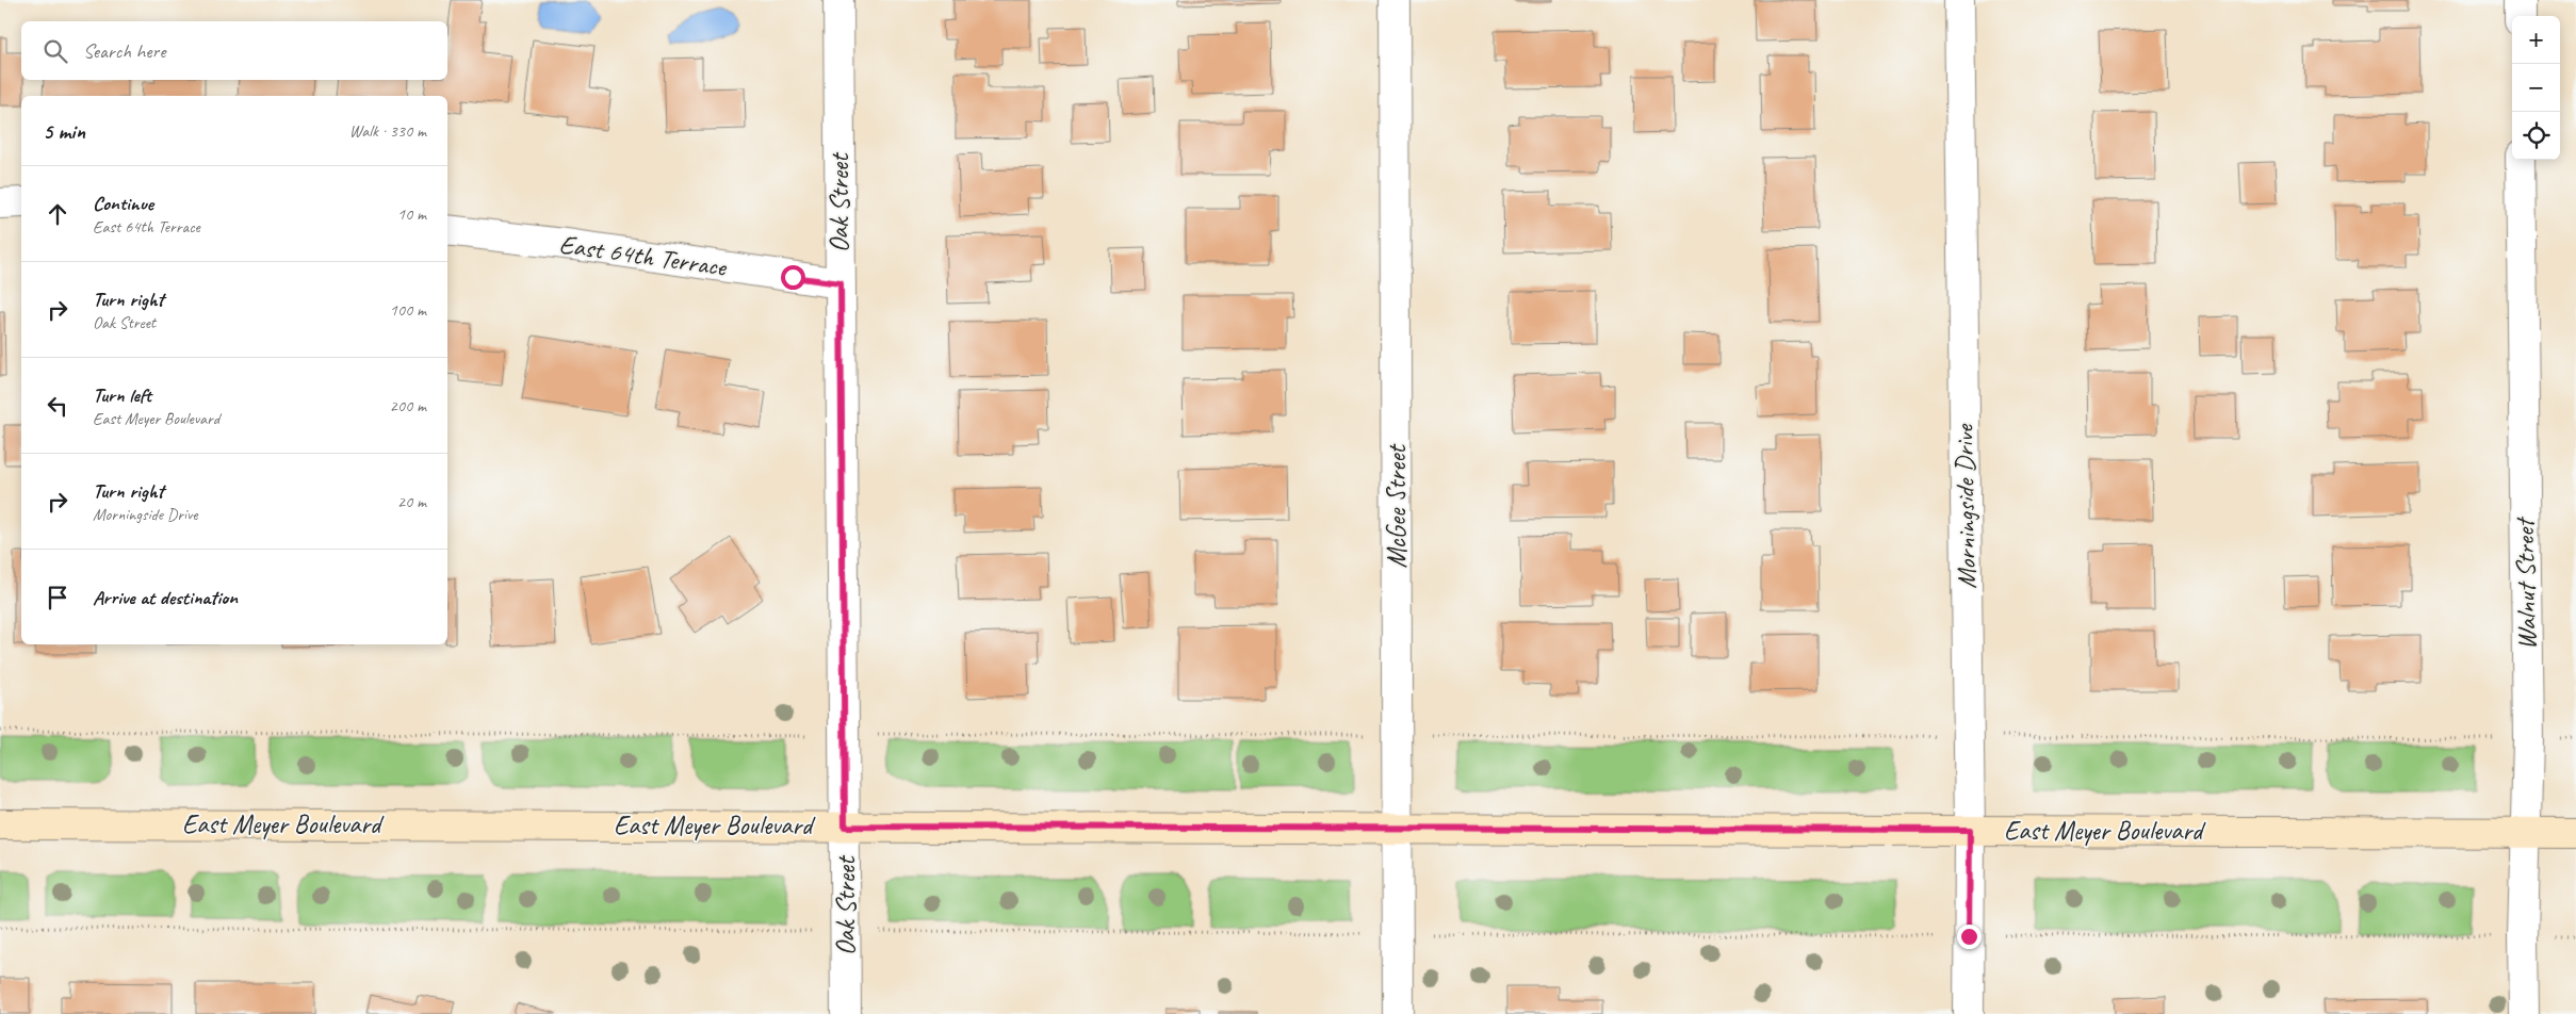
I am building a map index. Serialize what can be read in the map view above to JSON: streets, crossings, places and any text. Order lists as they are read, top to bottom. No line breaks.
{"streets":{"main road":["East Meyer Boulevard"],"street":["Oak Street","East 64th Terrace","McGee Street","Morningside Drive","Walnut Street"]},"crossings":[["Oak Street","East 64th Terrace"],["Oak Street","East Meyer Boulevard"],["McGee Street","East Meyer Boulevard"],["Morningside Drive","East Meyer Boulevard"],["Walnut Street","East Meyer Boulevard"]],"page":{"map_buttons":["+","−"],"search":"Search here","heading":["5 min","Walk · 330 m"],"list":[["Continue","East 64th Terrace","10 m"],["Turn right","Oak Street","100 m"],["Turn left","East Meyer Boulevard","200 m"],["Turn right","Morningside Drive","20 m"],"Arrive at destination"]}}
